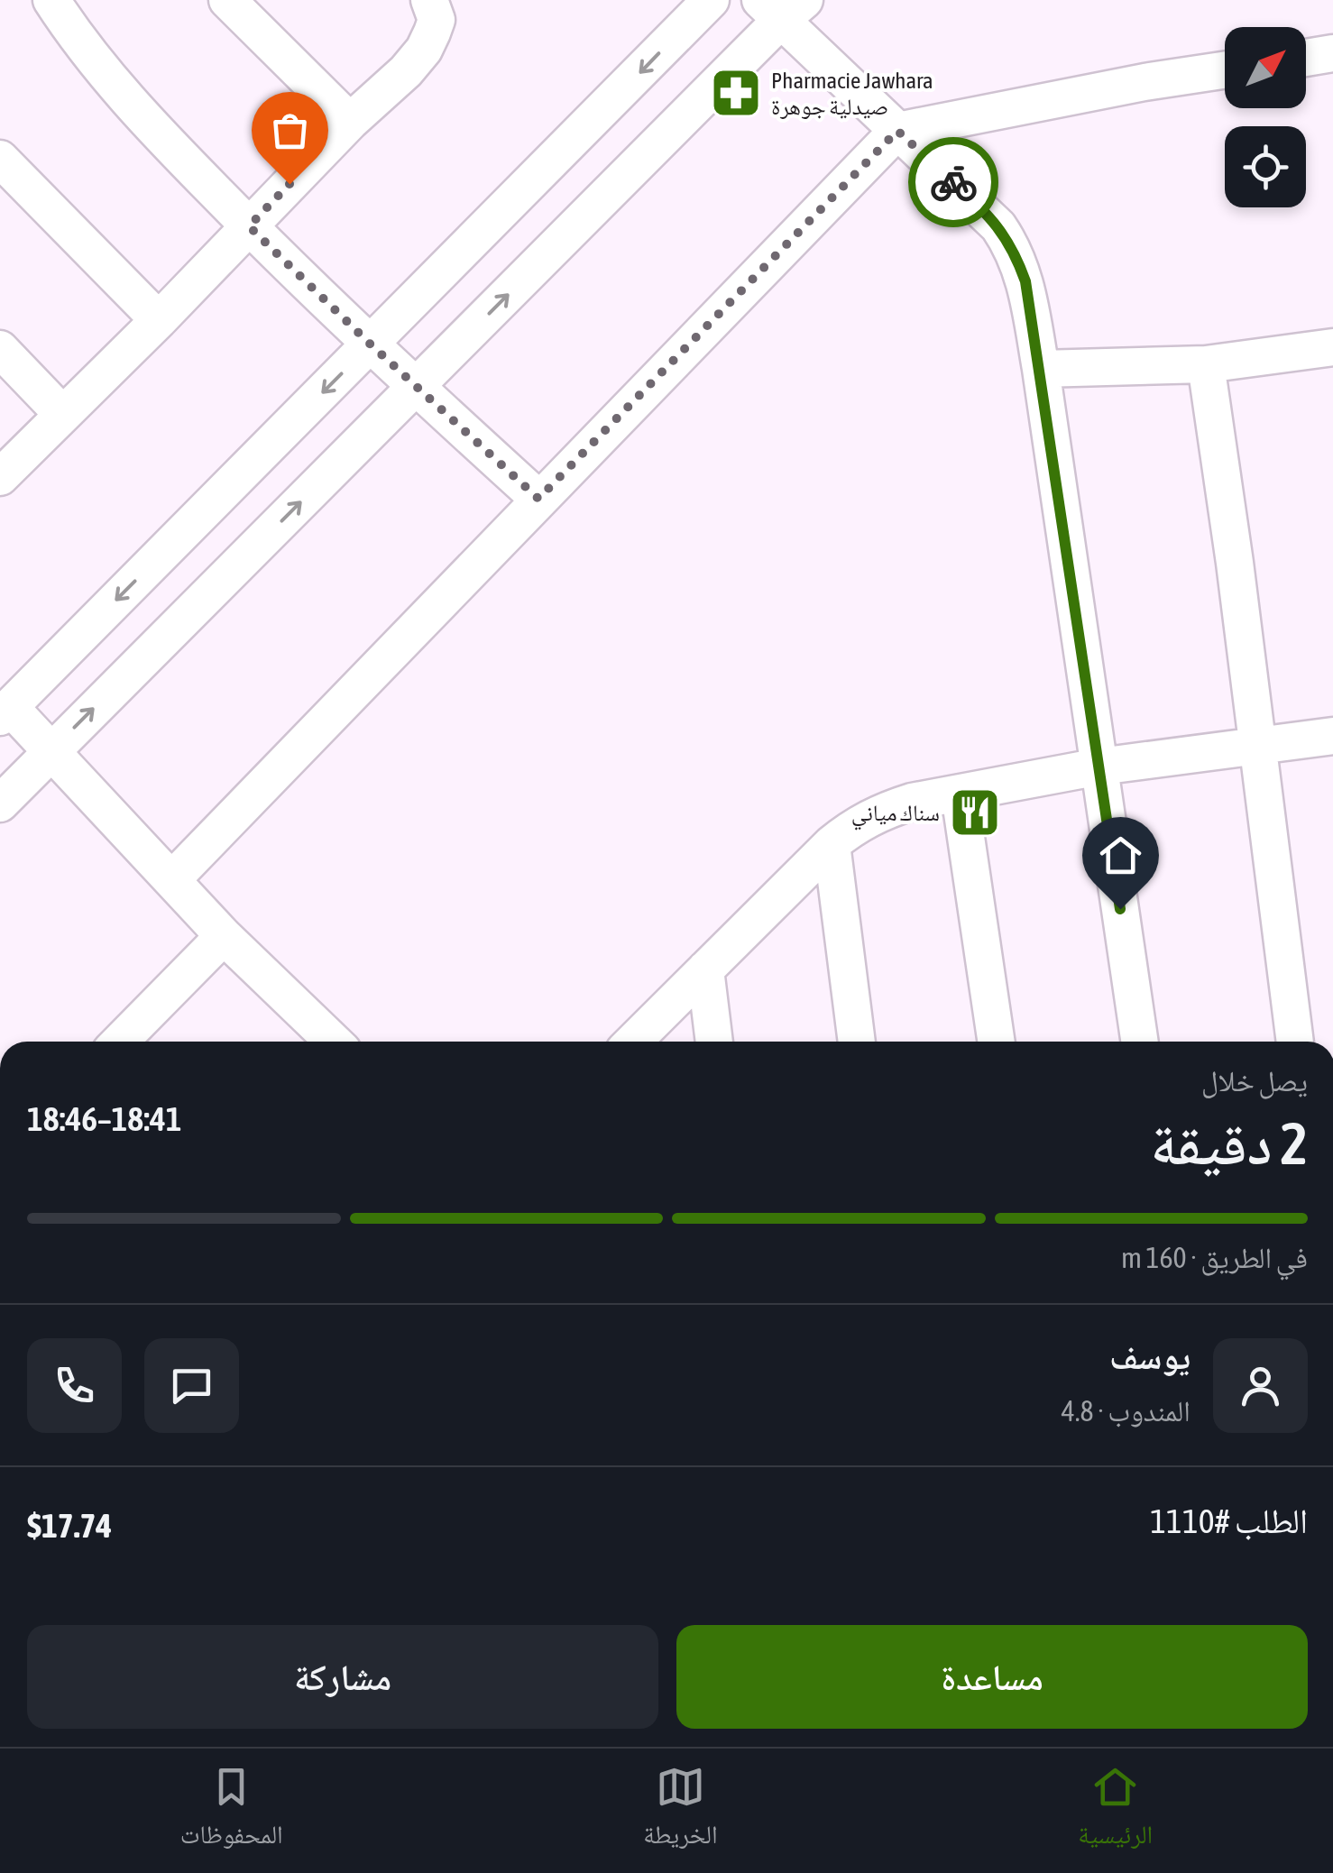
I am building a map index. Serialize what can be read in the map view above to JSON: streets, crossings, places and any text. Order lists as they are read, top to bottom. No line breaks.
{"places":{"pharmacy":["Pharmacie Jawhara صيدلية جوهرة"],"restaurant":["سناك مياني"]},"north":"top right","page":{"heading":["2 دقيقة","يصل خلال","18:41–18:46"],"panel":["يوسف","المندوب · 4.8","الطلب #1110","$17.74"],"bar":"في الطريق · 160 m","buttons":["مساعدة","مشاركة"],"tabs":["الرئيسية","الخريطة","المحفوظات"]}}
